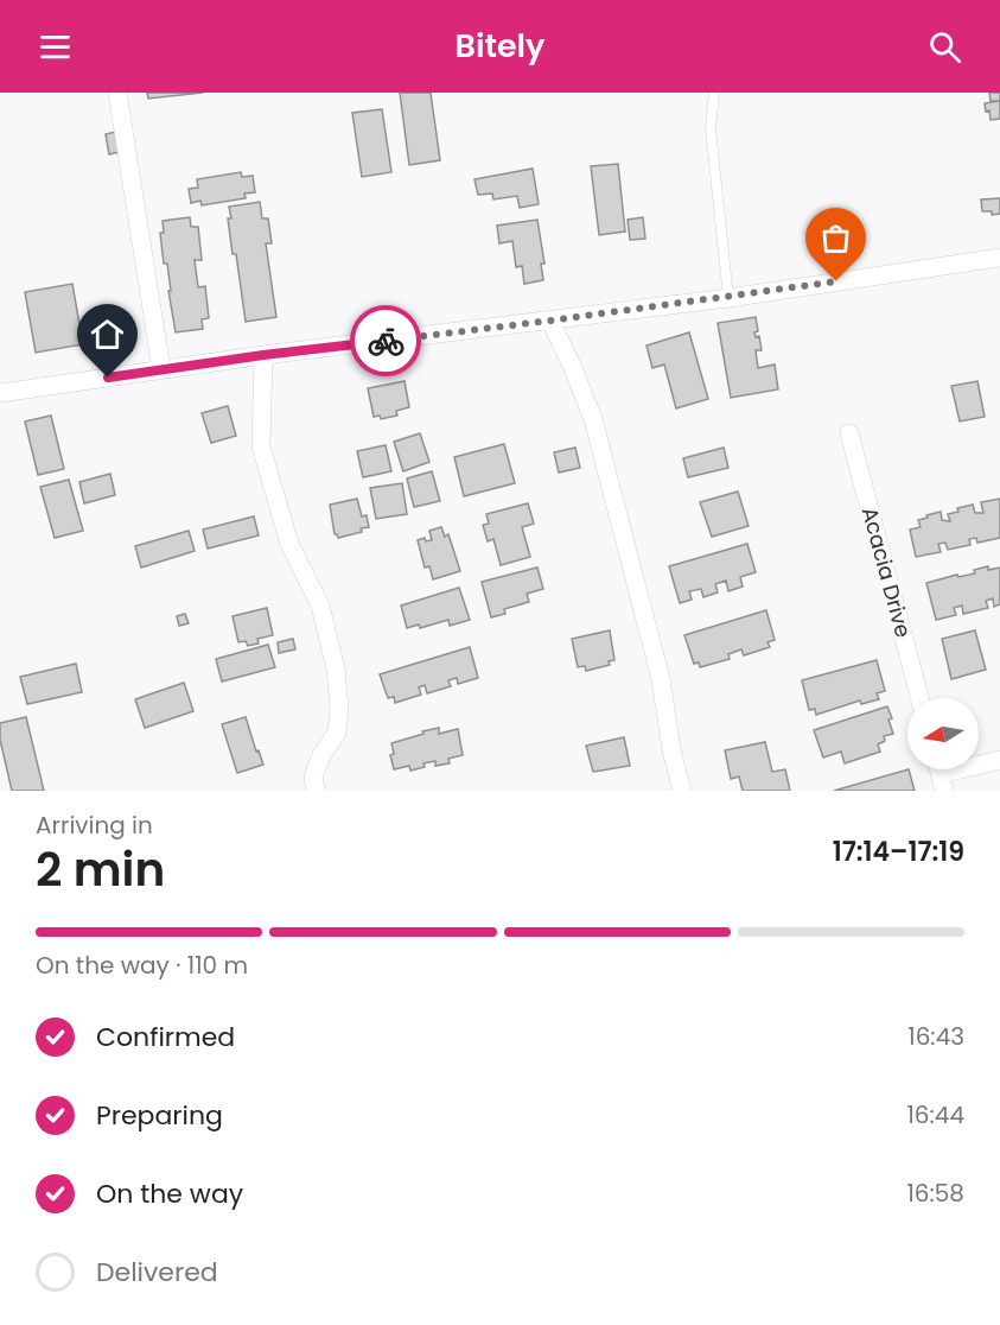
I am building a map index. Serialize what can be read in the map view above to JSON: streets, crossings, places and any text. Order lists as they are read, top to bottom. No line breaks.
{"streets":{"street":["Acacia Drive"]},"north":"left","page":{"header":"Bitely","heading":["2 min","Arriving in","17:14–17:19"],"bar":"On the way · 110 m","list":[["Confirmed","16:43"],["Preparing","16:44"],["On the way","16:58"],"Delivered"]}}
